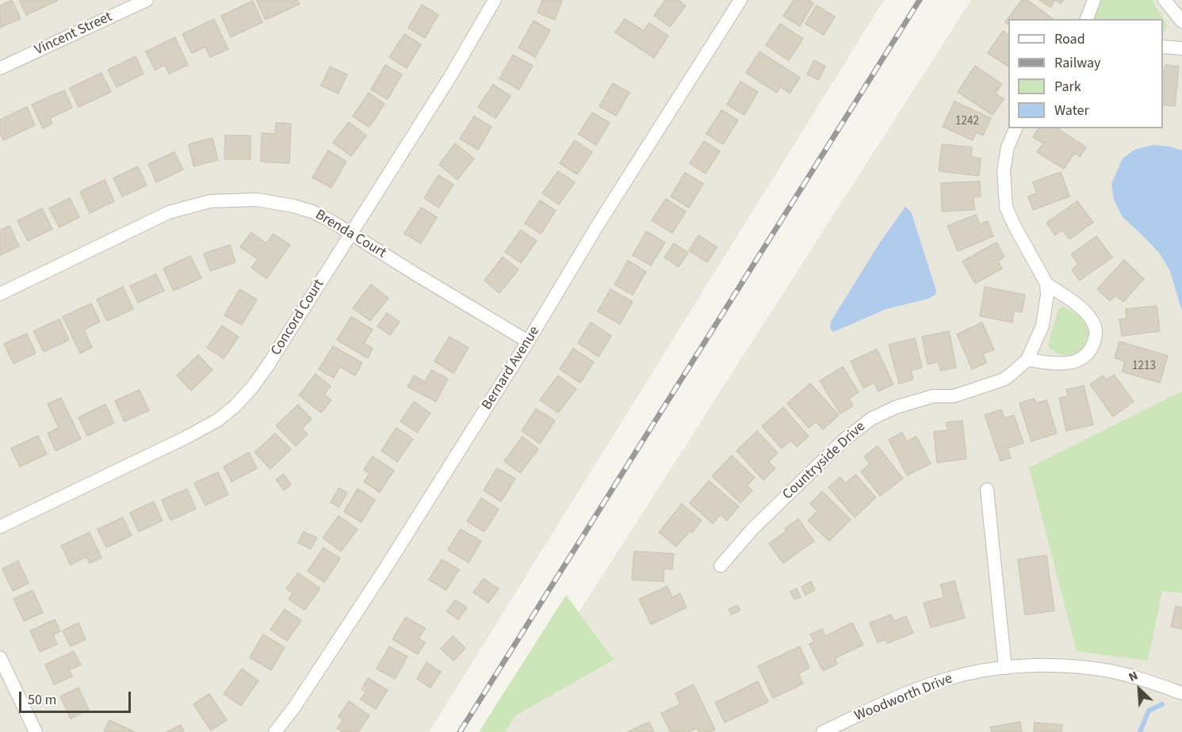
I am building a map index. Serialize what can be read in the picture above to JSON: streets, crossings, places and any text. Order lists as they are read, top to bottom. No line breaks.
{"streets":{"street":["Vincent Street","Brenda Court","Concord Court","Bernard Avenue","Countryside Drive","Woodworth Drive"]},"crossings":[["Brenda Court","Concord Court"],["Brenda Court","Bernard Avenue"]],"house_numbers":["1242","1213"],"legend":["Road","Railway","Park","Water"],"scale_bar":"50 m","north":"top left"}
